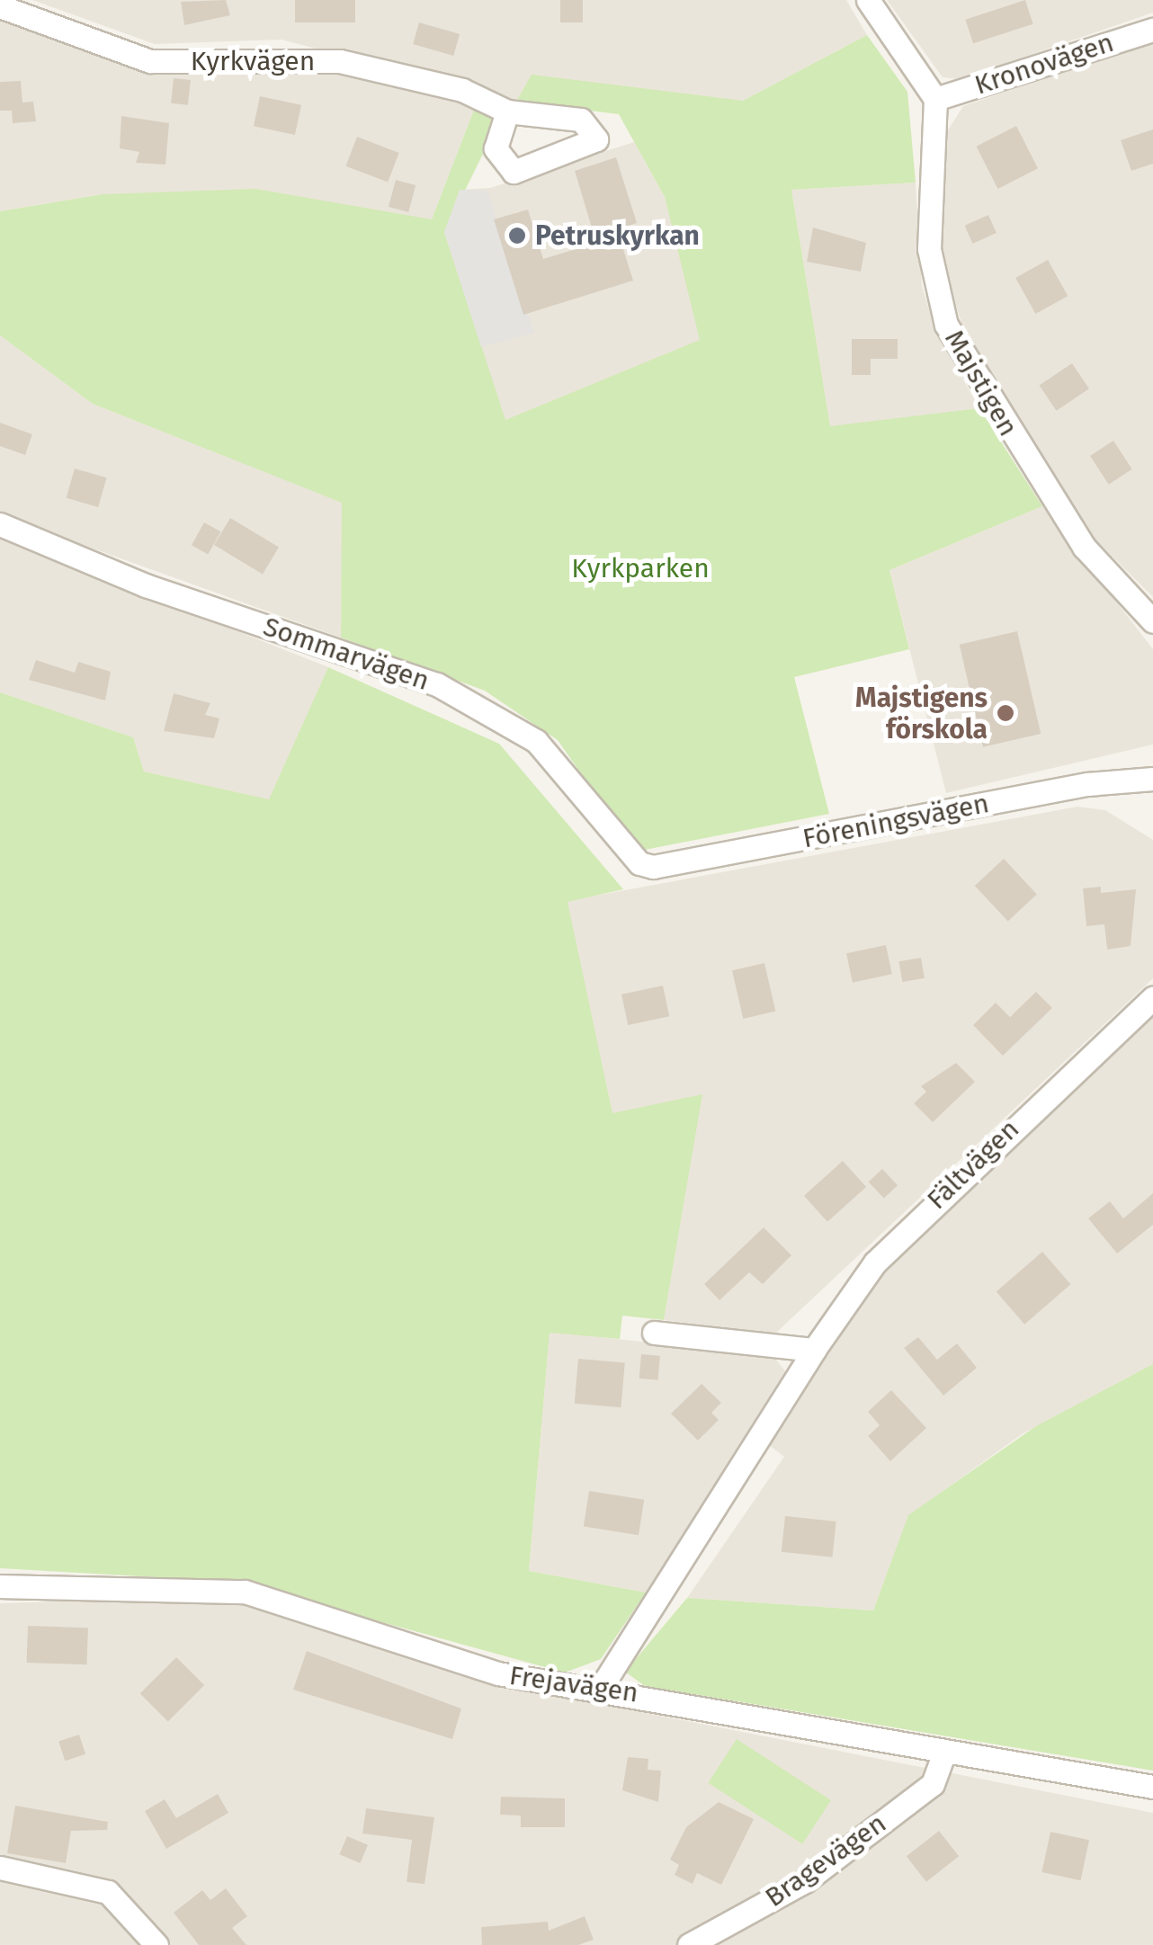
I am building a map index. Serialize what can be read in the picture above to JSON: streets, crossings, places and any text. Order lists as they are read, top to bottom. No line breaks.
{"streets":{"street":["Kyrkvägen","Kronovägen","Majstigen","Sommarvägen","Föreningsvägen","Fältvägen","Frejavägen","Bragevägen"]},"crossings":[["Kronovägen","Majstigen"],["Sommarvägen","Föreningsvägen"],["Fältvägen","Frejavägen"],["Frejavägen","Bragevägen"]],"parks":["Kyrkparken"],"places":["Petruskyrkan","Majstigens förskola"]}
